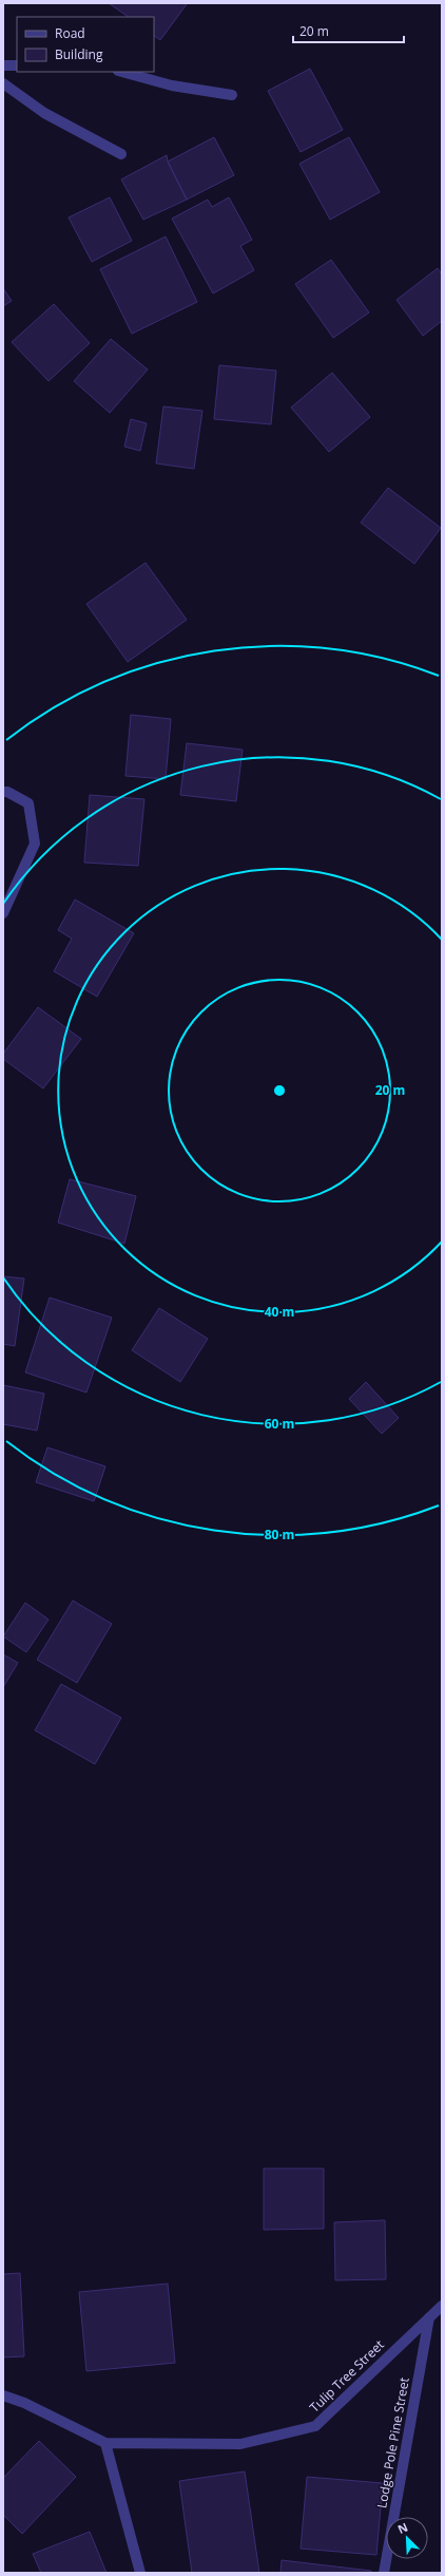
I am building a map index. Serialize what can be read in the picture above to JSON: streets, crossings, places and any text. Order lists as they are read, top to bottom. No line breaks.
{"streets":{"street":["Tulip Tree Street","Lodge Pole Pine Street"]},"crossings":[["Tulip Tree Street","Lodge Pole Pine Street"]],"legend":["Road","Building"],"scale_bar":"20 m","north":"top left","rings":["20 m","40 m","60 m","80 m"]}
